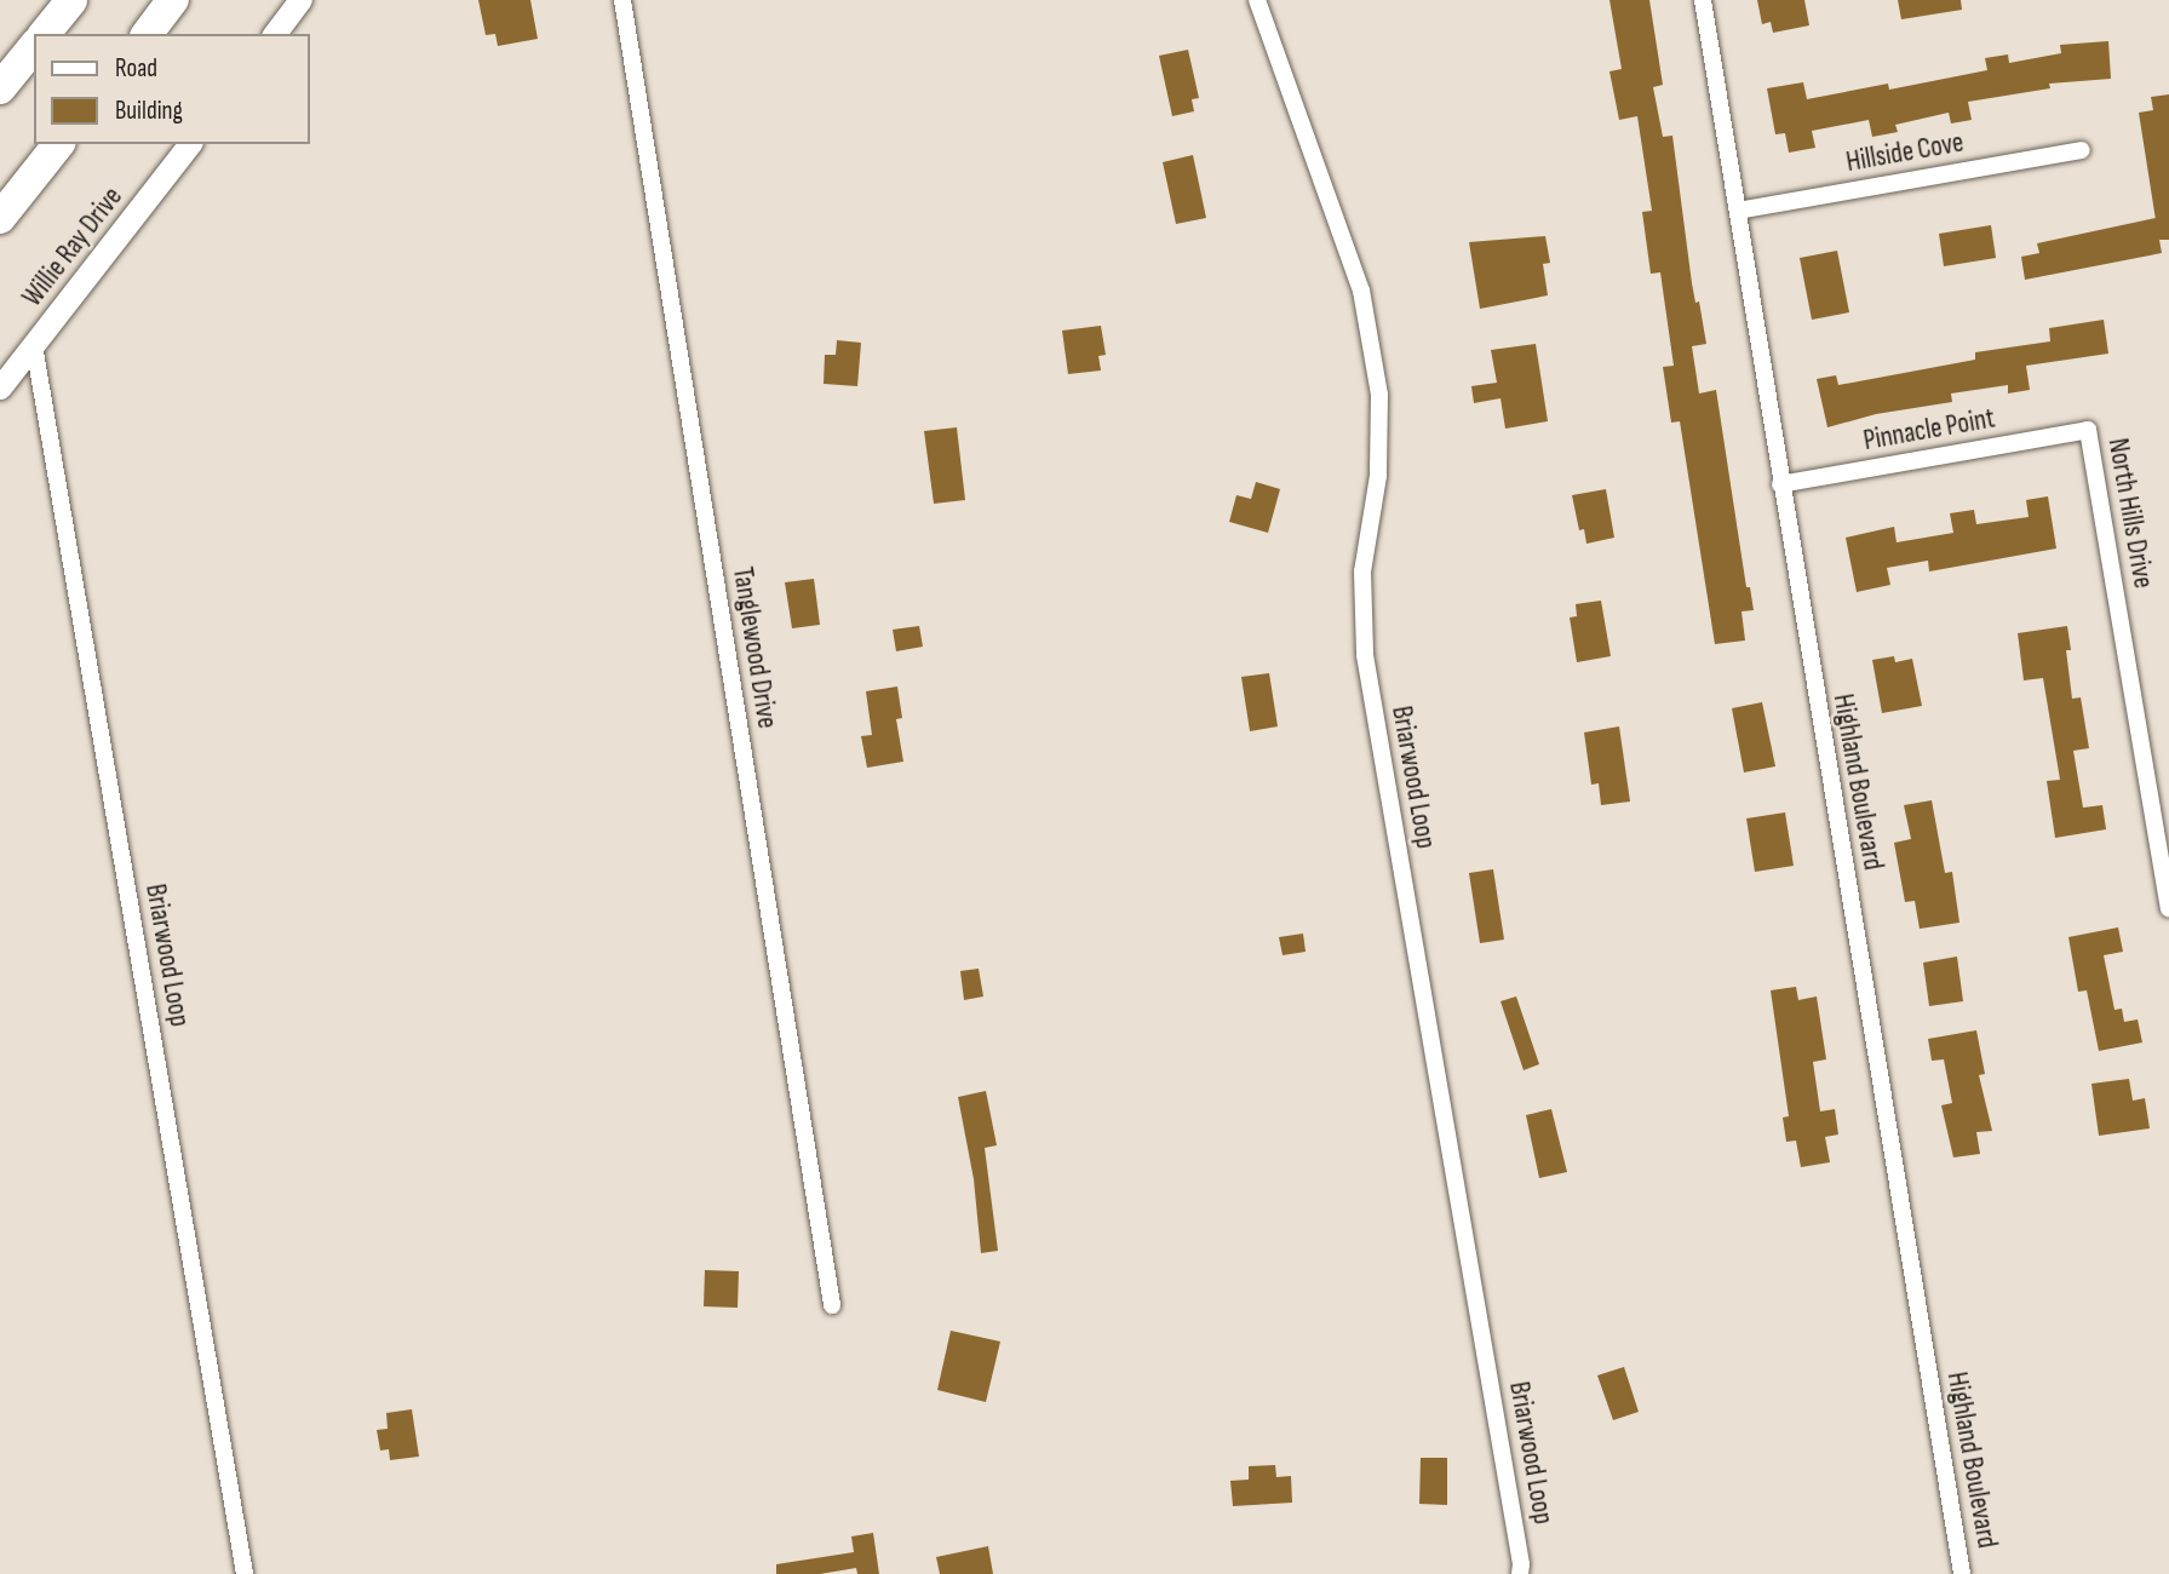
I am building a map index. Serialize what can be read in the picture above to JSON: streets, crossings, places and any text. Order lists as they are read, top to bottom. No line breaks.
{"streets":{"street":["Hillside Cove","Willie Ray Drive","Pinnacle Point","North Hills Drive","Tanglewood Drive","Briarwood Loop","Highland Boulevard"]},"crossings":[["Hillside Cove","Highland Boulevard"],["Willie Ray Drive","Briarwood Loop"],["Pinnacle Point","North Hills Drive"],["Pinnacle Point","Highland Boulevard"]],"legend":["Road","Building"]}
